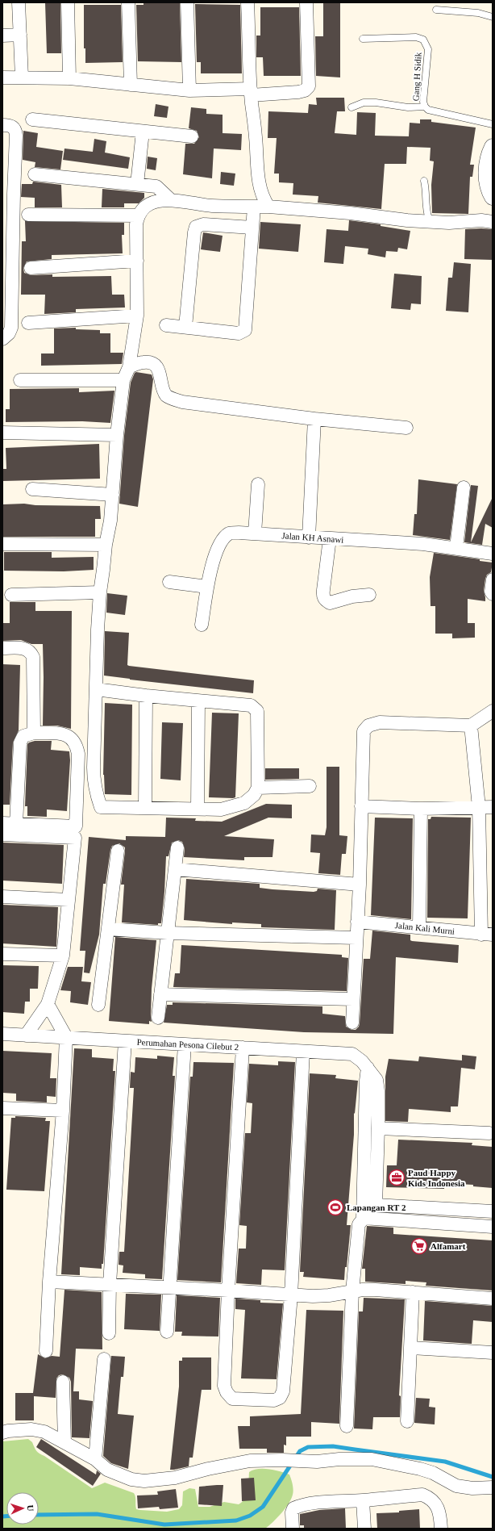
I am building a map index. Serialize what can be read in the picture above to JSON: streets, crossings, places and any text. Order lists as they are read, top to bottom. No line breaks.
{"streets":{"street":["Jalan KH Asnawi","Jalan Kali Murni","Perumahan Pesona Cilebut 2"],"lane":["Gang H Sidik"]},"places":{"office":["Paud Happy Kids Indonesia"],"sports":["Lapangan RT 2"],"supermarket":["Alfamart"]},"north":"right"}
